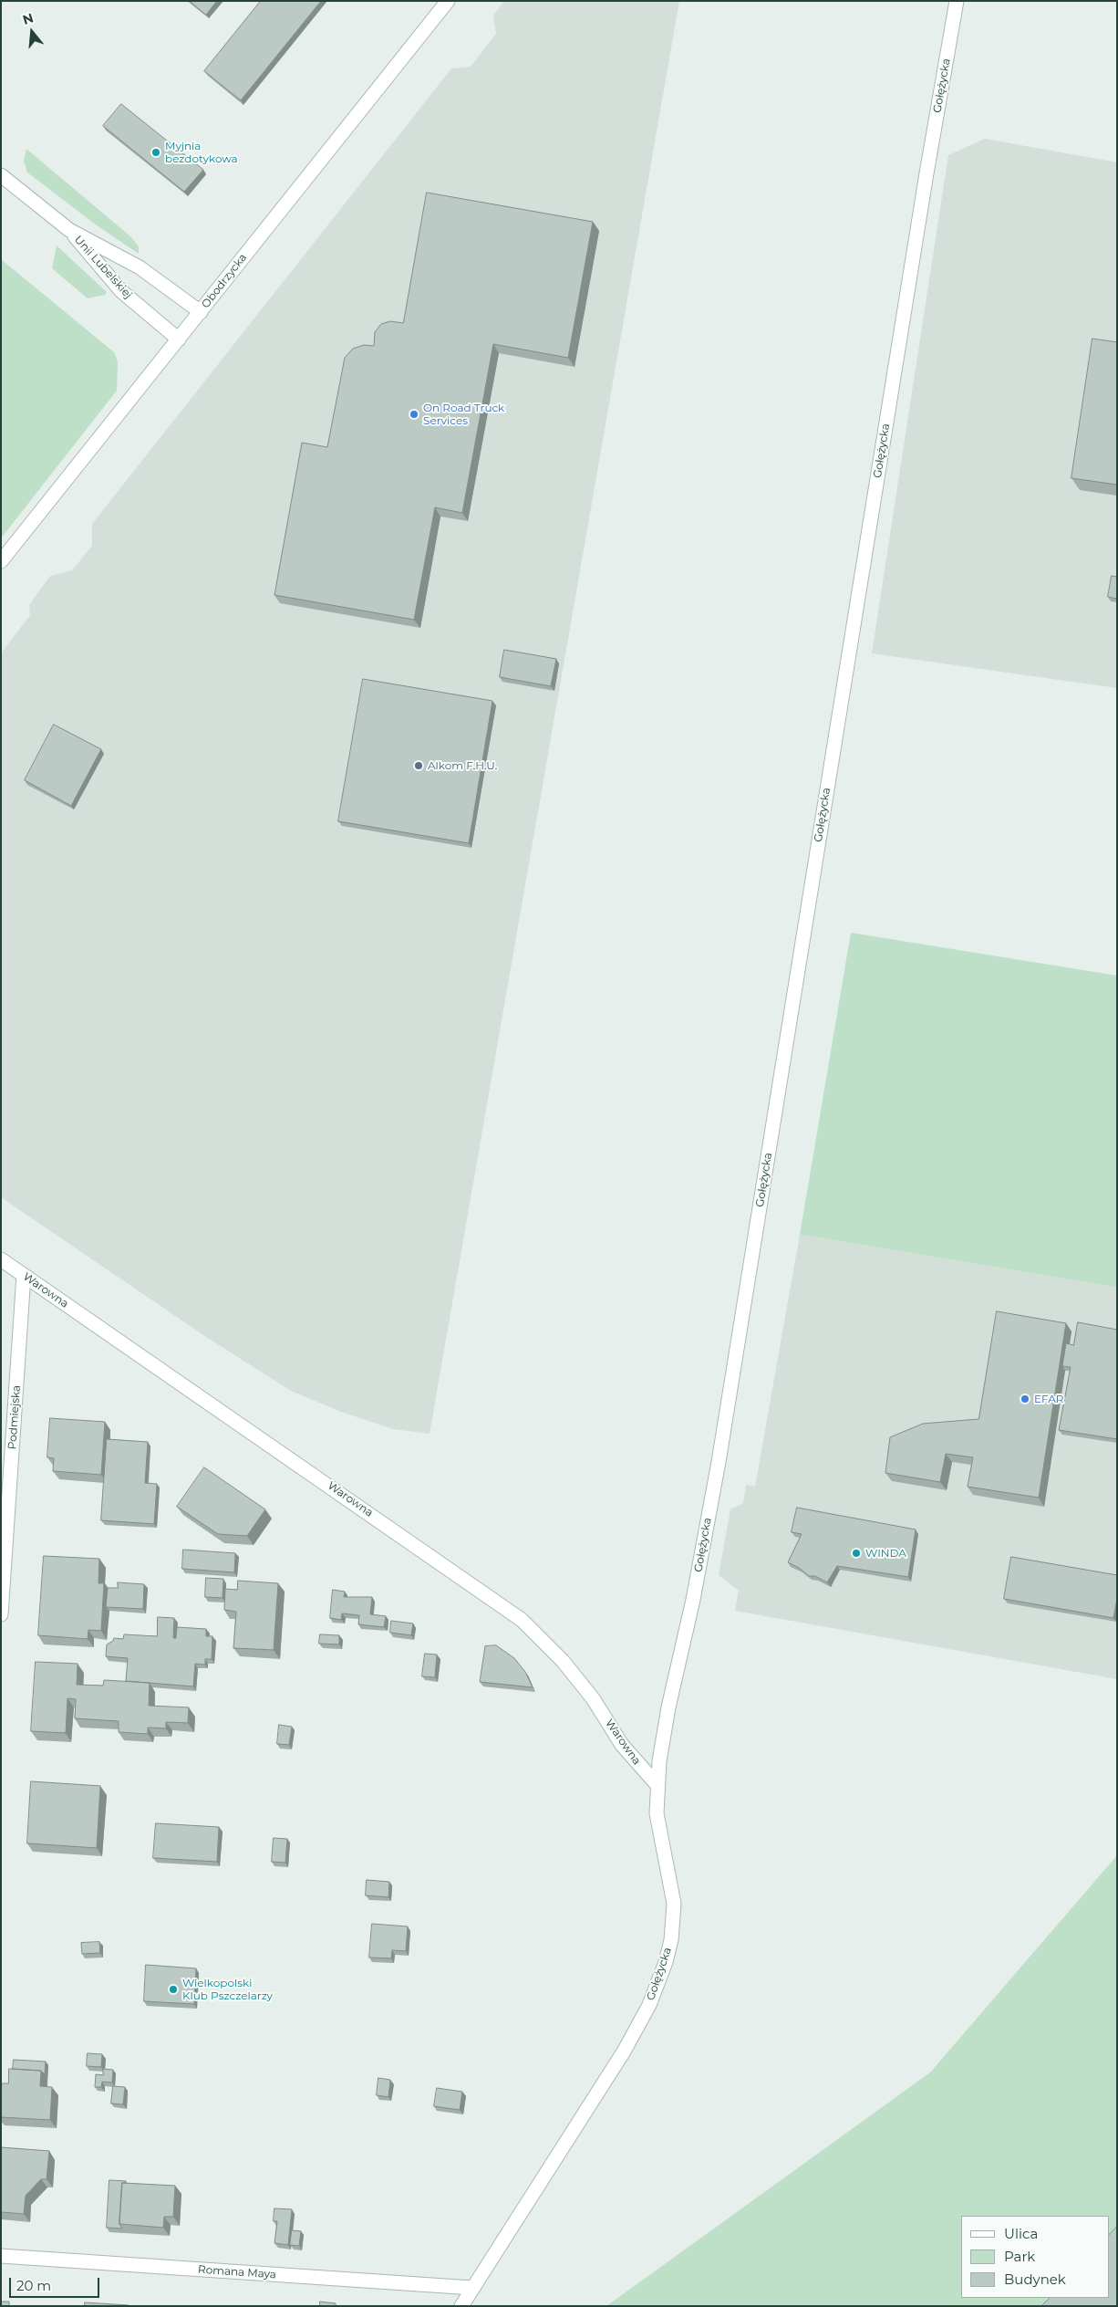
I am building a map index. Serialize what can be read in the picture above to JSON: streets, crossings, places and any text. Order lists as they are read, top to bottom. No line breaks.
{"streets":{"street":["Gołężycka","Unii Lubelskiej","Obodrzycka","Warowna","Podmiejska","Romana Maya"]},"crossings":[["Gołężycka","Warowna"],["Gołężycka","Romana Maya"],["Unii Lubelskiej","Obodrzycka"],["Warowna","Podmiejska"]],"places":["Myjnia bezdotykowa","On Road Truck Services","Alkom F.H.U.","EFAR","WINDA","Wielkopolski Klub Pszczelarzy"],"legend":["Ulica","Park","Budynek"],"scale_bar":"20 m","north":"top"}
